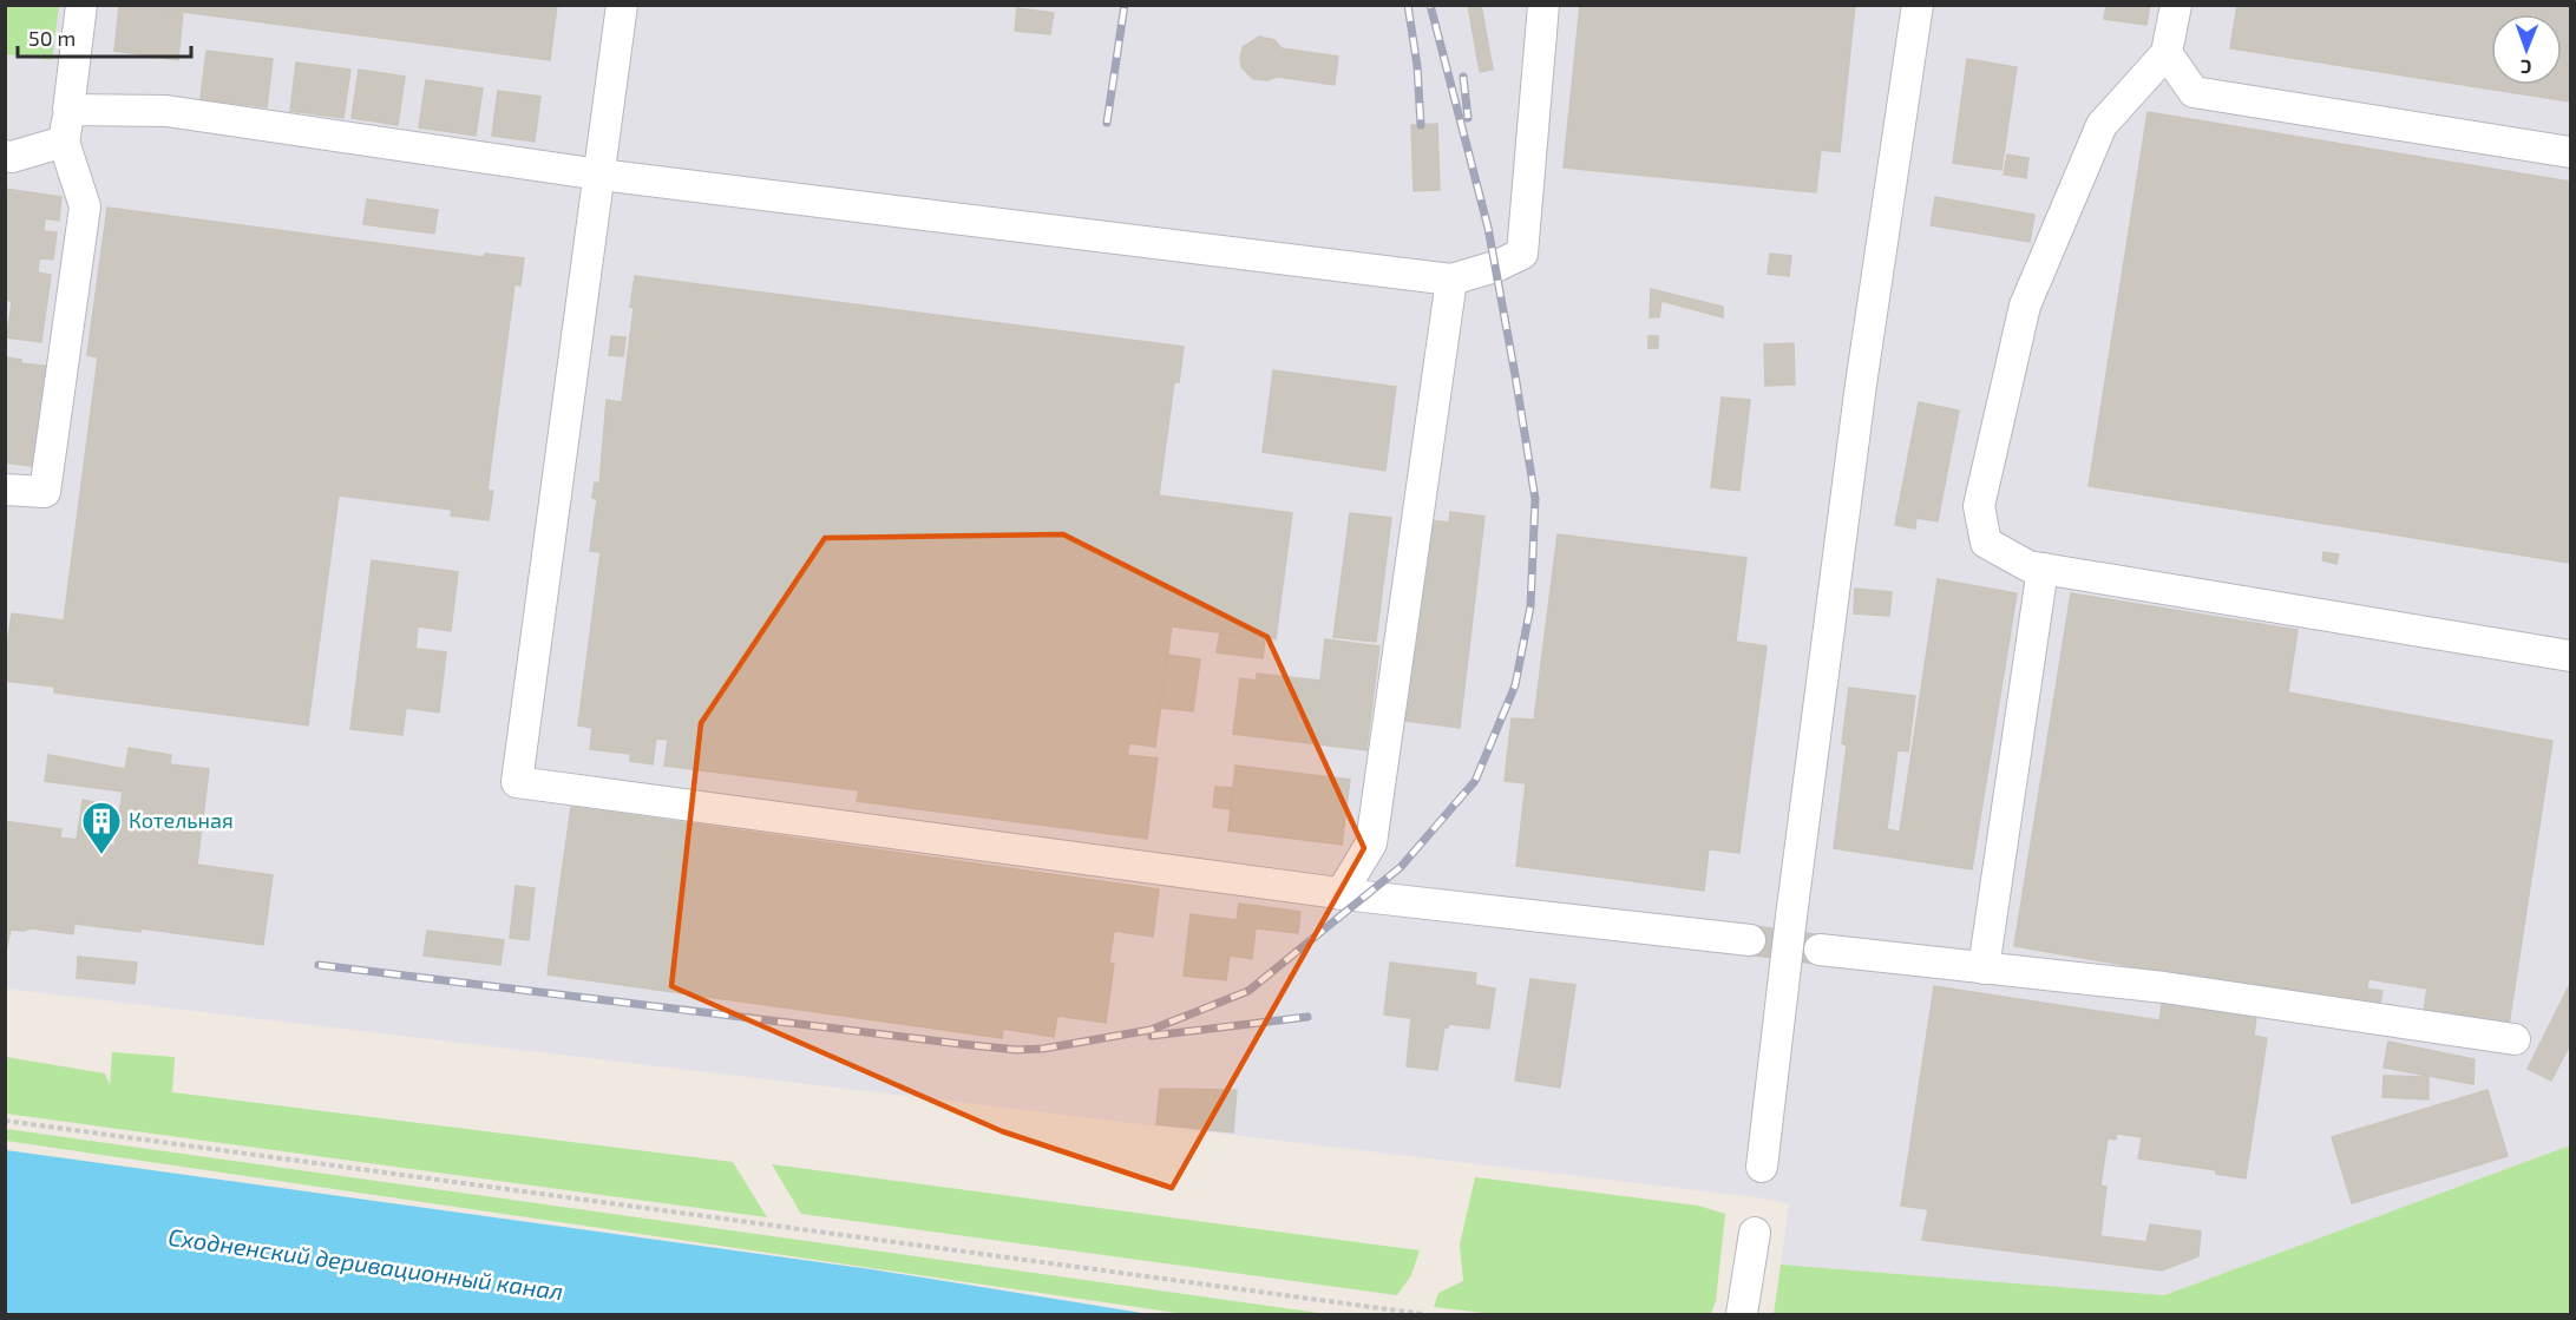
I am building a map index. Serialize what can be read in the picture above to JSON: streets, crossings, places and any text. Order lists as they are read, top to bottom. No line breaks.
{"water":["Сходненский деривационный канал"],"places":{"building":["Котельная"]},"scale_bar":"50 m","north":"bottom"}
